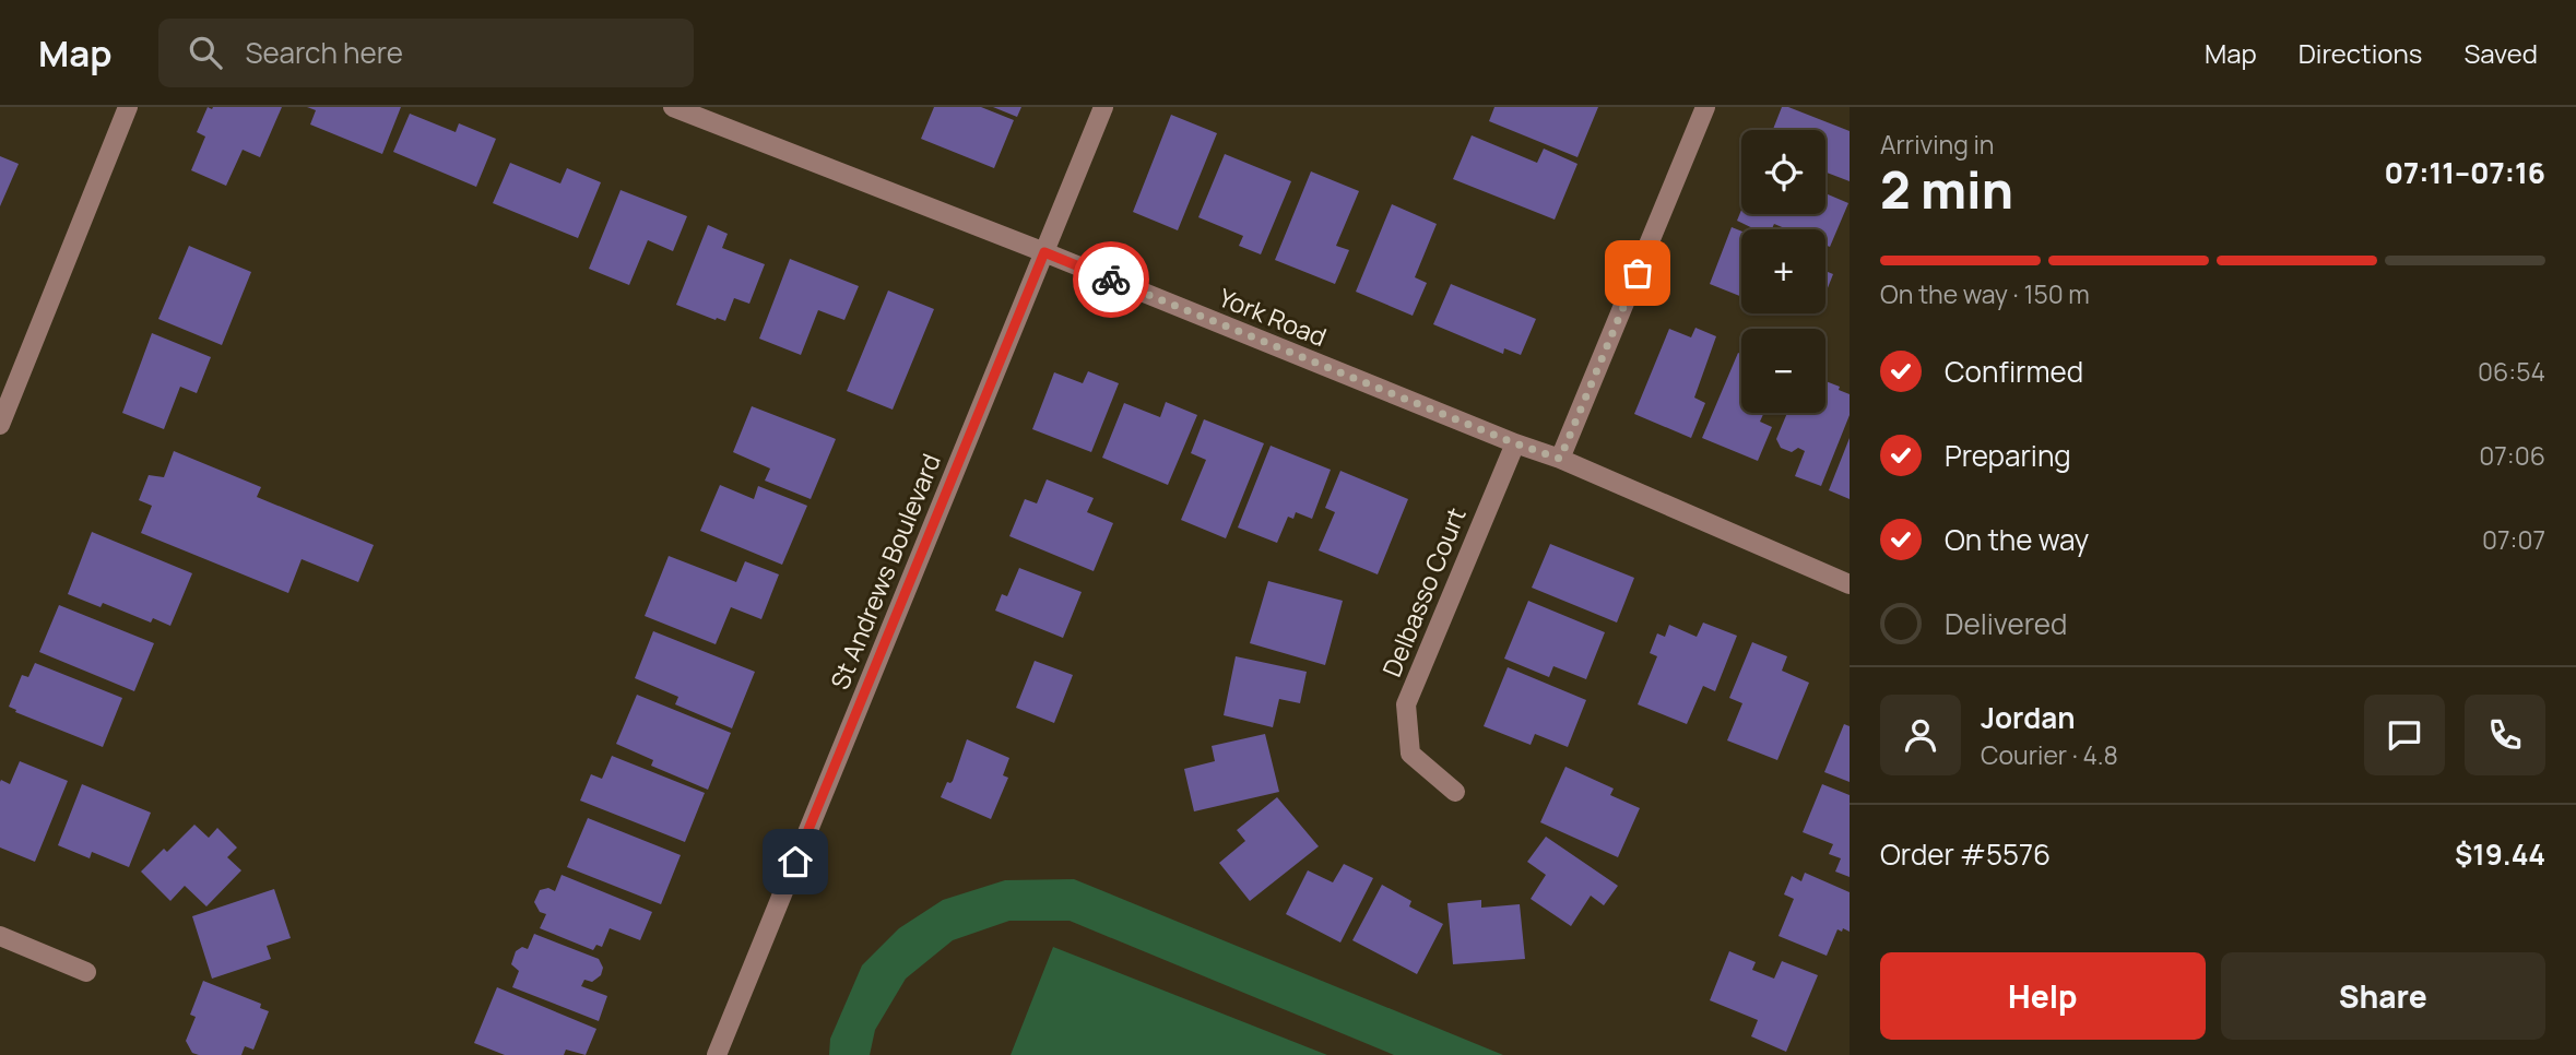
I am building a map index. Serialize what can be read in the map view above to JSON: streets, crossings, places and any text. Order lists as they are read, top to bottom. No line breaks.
{"streets":{"street":["York Road","St Andrews Boulevard","Delbasso Court"]},"crossings":[["York Road","St Andrews Boulevard"],["York Road","Delbasso Court"]],"page":{"header":"Map","search":"Search here","nav":["Map","Directions","Saved"],"heading":["2 min","Arriving in","07:11–07:16"],"panel":["Jordan","Courier · 4.8","Order #5576","$19.44"],"map_buttons":["+","−"],"bar":"On the way · 150 m","list":[["Confirmed","06:54"],["Preparing","07:06"],["On the way","07:07"],"Delivered"],"buttons":["Help","Share"]}}
